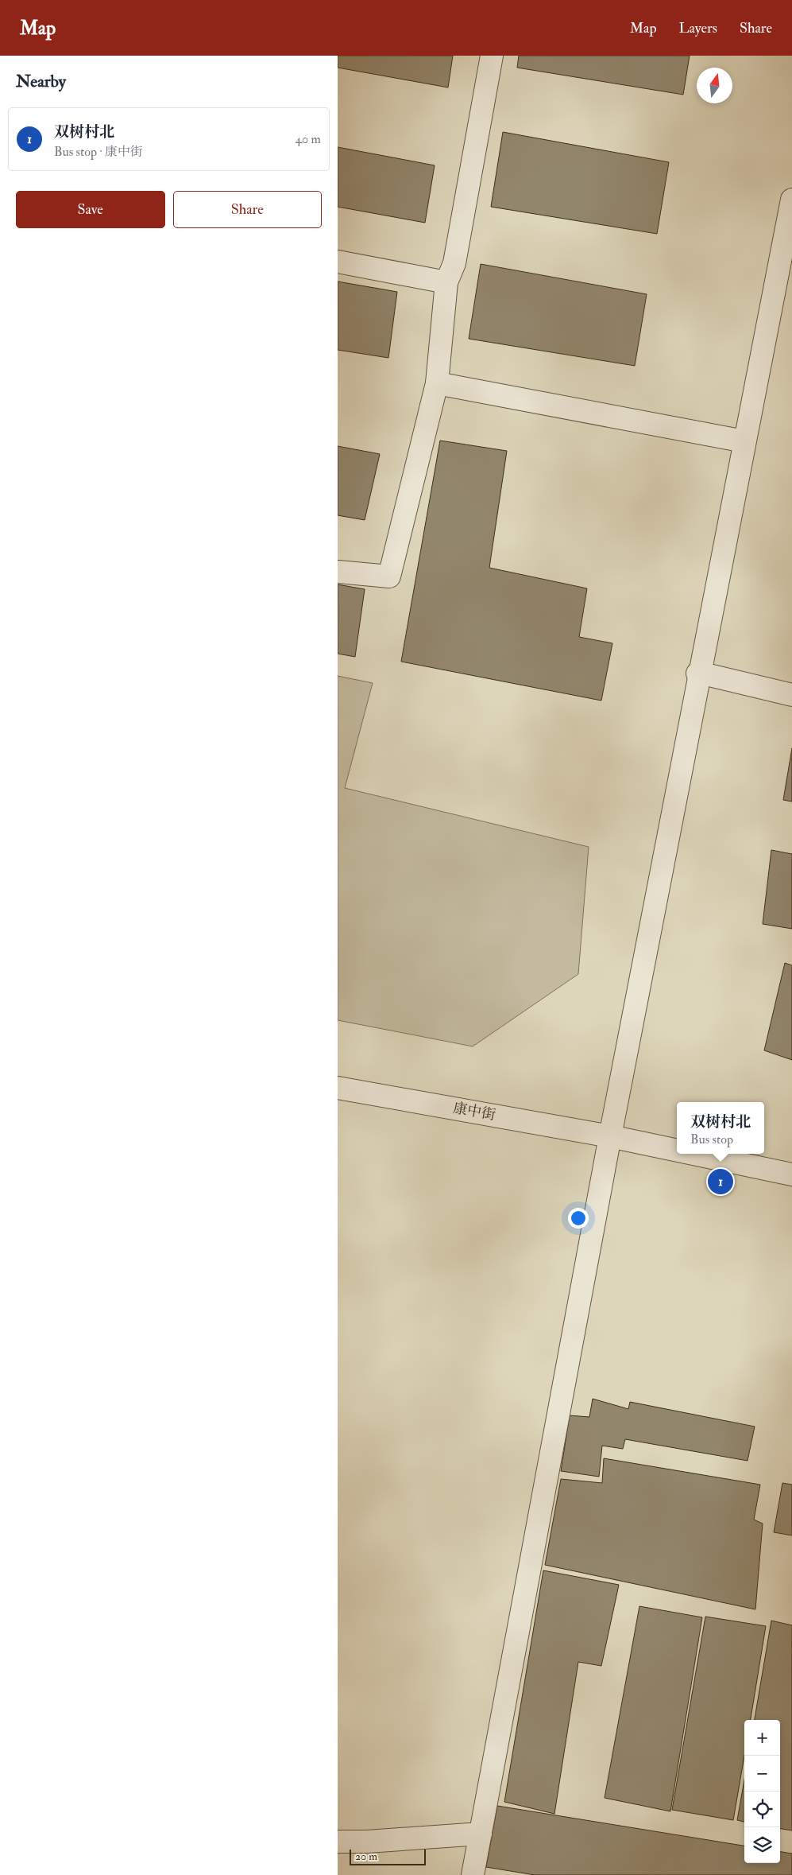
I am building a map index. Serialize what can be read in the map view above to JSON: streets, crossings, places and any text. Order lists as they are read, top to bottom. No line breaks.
{"streets":{"street":["康中街"]},"scale_bar":"20 m","north":"top","page":{"header":"Map","nav":["Map","Layers","Share"],"heading":"Nearby","list":[{"mark":"1","name":"双树村北","note":"Bus stop · 康中街","value":"40 m"}],"buttons":["Save","Share"],"popup":["双树村北","Bus stop"],"pins":"1","map_buttons":["+","−"],"scale":"20 m"}}
